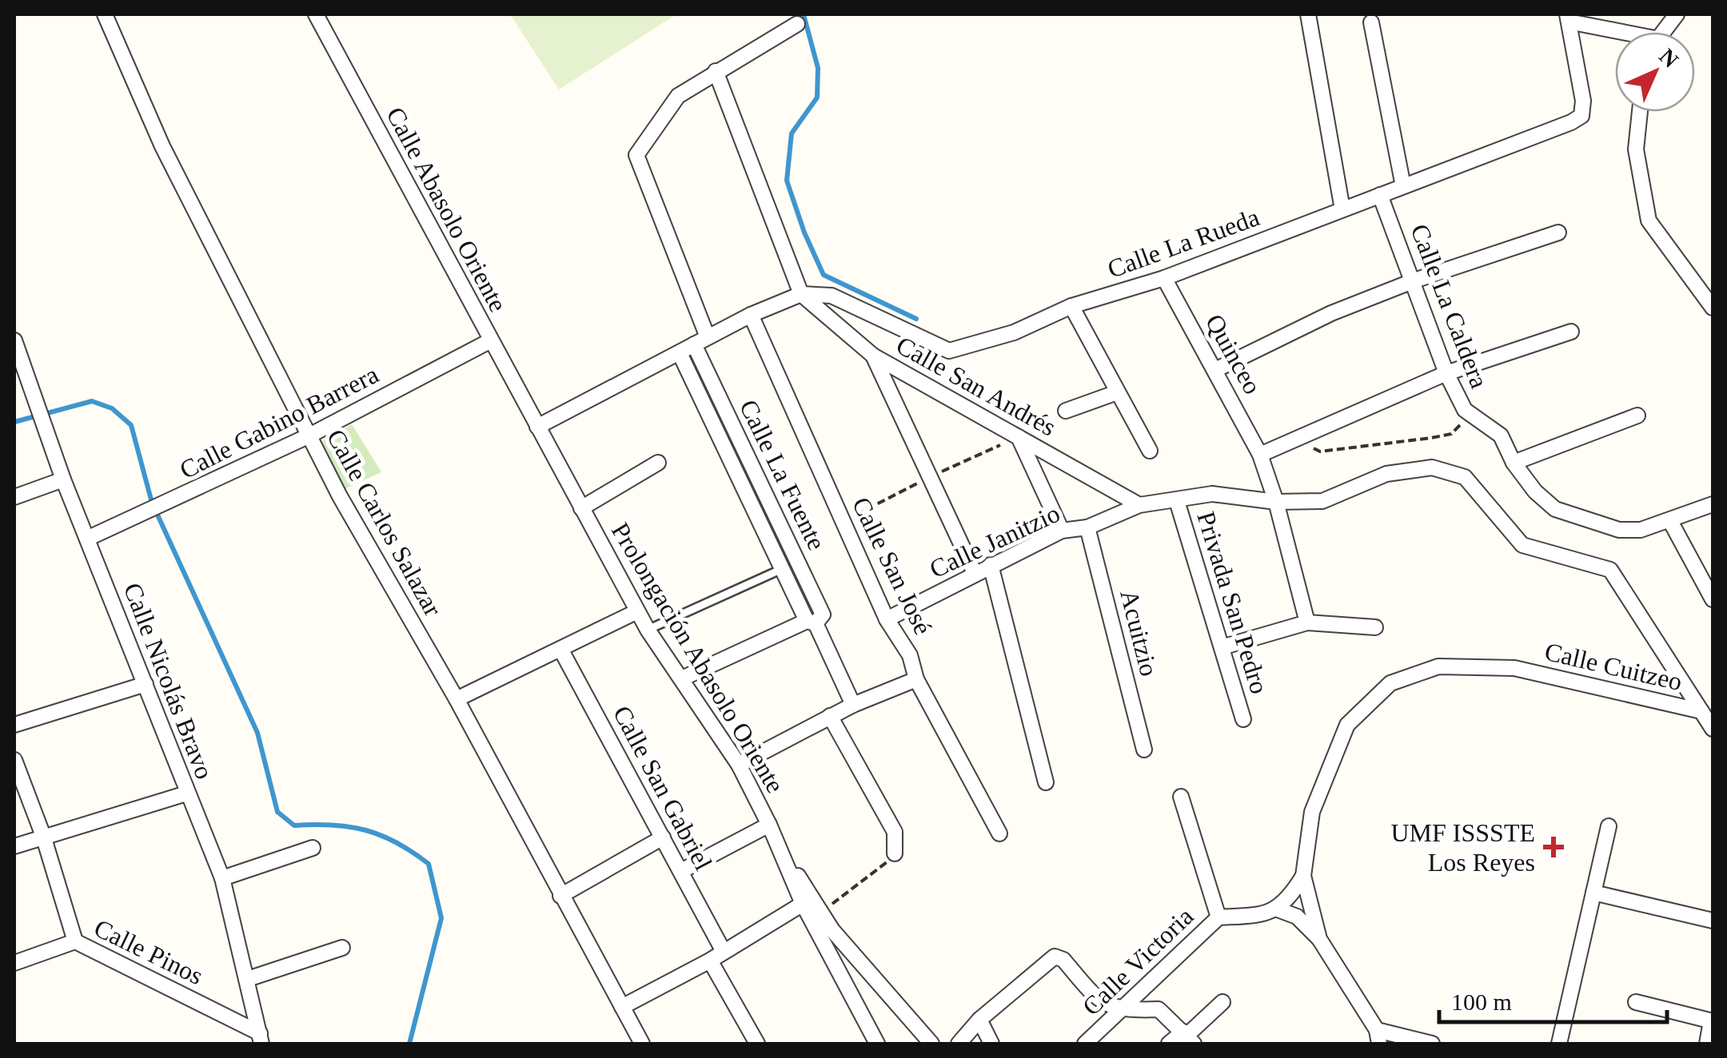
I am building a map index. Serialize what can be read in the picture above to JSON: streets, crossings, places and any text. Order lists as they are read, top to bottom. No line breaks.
{"streets":{"street":["Calle Abasolo Oriente","Calle La Rueda","Calle La Caldera","Quinceo","Calle San Andrés","Calle Gabino Barrera","Calle La Fuente","Calle Carlos Salazar","Calle Janitzio","Calle San José","Privada San Pedro","Acuitzio","Prolongación Abasolo Oriente","Calle Cuitzeo","Calle Nicolás Bravo","Calle San Gabriel","Calle Pinos","Calle Victoria"]},"crossings":[["Calle Abasolo Oriente","Calle Gabino Barrera"],["Calle Abasolo Oriente","Prolongación Abasolo Oriente"],["Calle La Rueda","Calle La Caldera"],["Calle La Rueda","Quinceo"],["Calle La Rueda","Calle San Andrés"],["Quinceo","Calle Janitzio"],["Calle San Andrés","Calle Janitzio"],["Calle Gabino Barrera","Calle Carlos Salazar"],["Calle Gabino Barrera","Calle Nicolás Bravo"],["Calle Janitzio","Calle San José"],["Calle Janitzio","Privada San Pedro"],["Calle Janitzio","Acuitzio"],["Calle Janitzio","Calle Cuitzeo"],["Calle Nicolás Bravo","Calle Pinos"]],"places":{"health":["UMF ISSSTE Los Reyes"]},"scale_bar":"100 m","north":"top right"}
